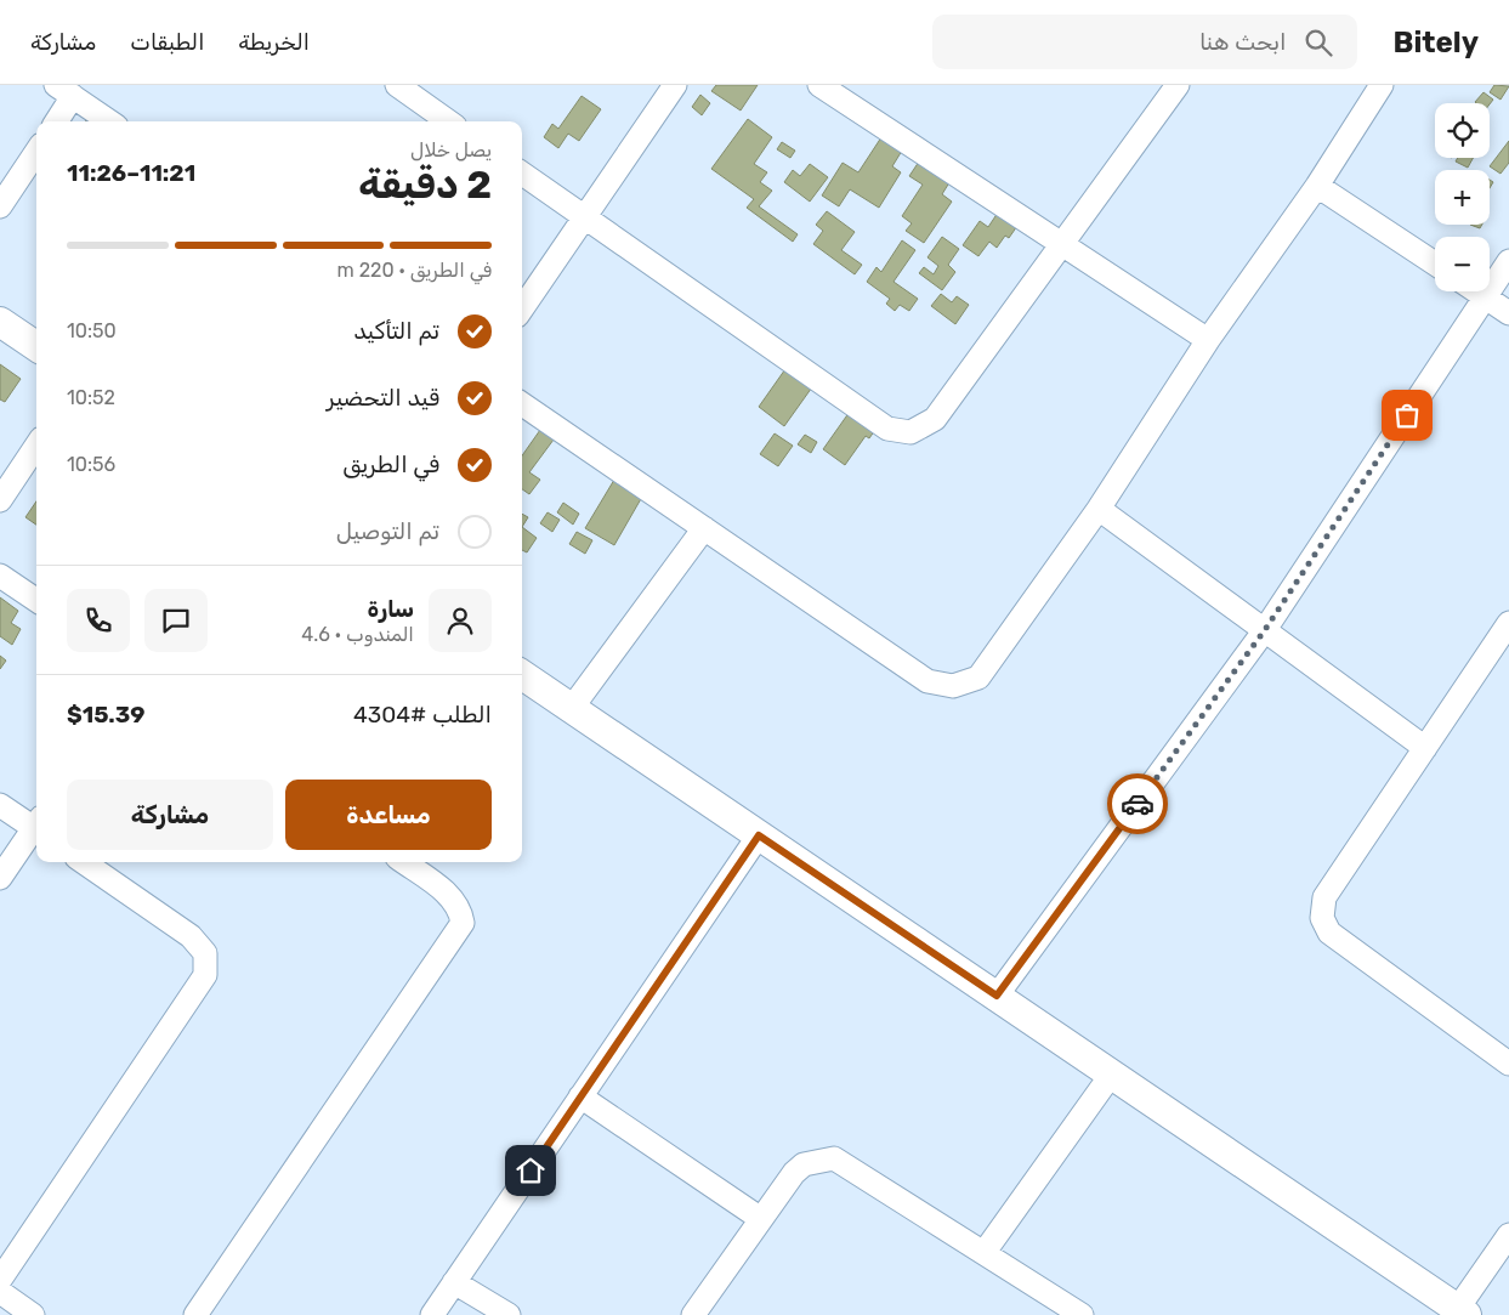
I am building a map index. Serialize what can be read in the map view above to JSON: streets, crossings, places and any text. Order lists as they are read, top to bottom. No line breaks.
{"page":{"header":"Bitely","search":"ابحث هنا","nav":["الخريطة","الطبقات","مشاركة"],"map_buttons":["+","−"],"heading":["2 دقيقة","يصل خلال","11:21–11:26"],"panel":["سارة","المندوب · 4.6","الطلب #4304","$15.39"],"bar":"في الطريق · 220 m","list":[["تم التأكيد","10:50"],["قيد التحضير","10:52"],["في الطريق","10:56"],"تم التوصيل"],"buttons":["مساعدة","مشاركة"]}}
